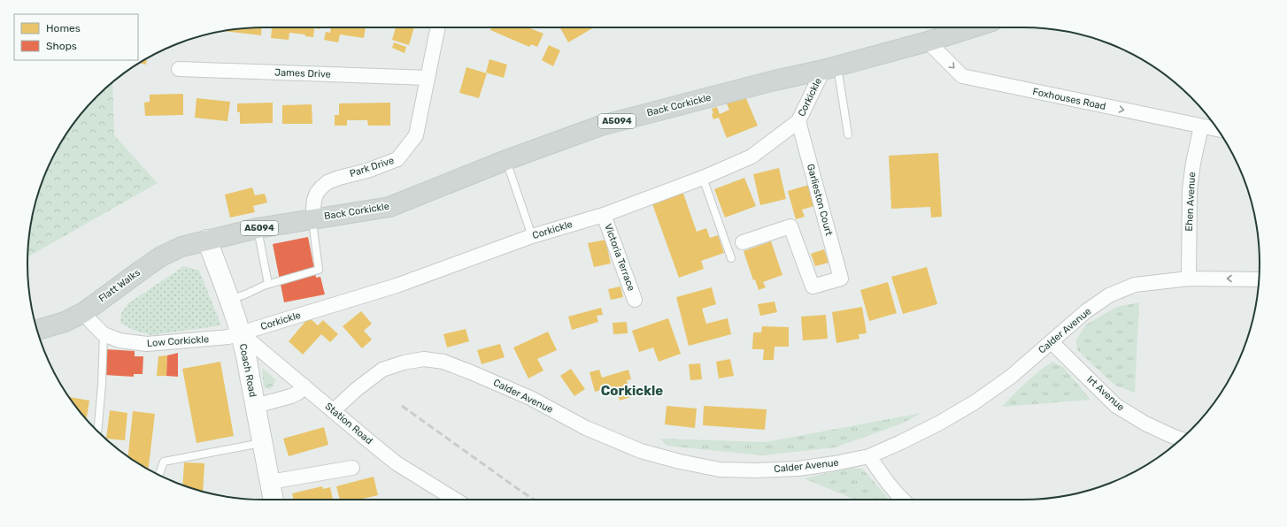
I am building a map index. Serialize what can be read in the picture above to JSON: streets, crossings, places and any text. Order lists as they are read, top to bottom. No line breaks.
{"streets":{"main road":["Back Corkickle","A5094","Flatt Walks"],"street":["James Drive","Corkickle","Foxhouses Road","Park Drive","Garlieston Court","Ehen Avenue","Victoria Terrace","Calder Avenue","Low Corkickle","Coach Road","Irt Avenue","Station Road"]},"crossings":[["James Drive","Park Drive"],["Corkickle","Back Corkickle"],["Corkickle","Garlieston Court"],["Corkickle","Victoria Terrace"],["Corkickle","Low Corkickle"],["Corkickle","Coach Road"],["Corkickle","Station Road"],["Foxhouses Road","Back Corkickle"],["Foxhouses Road","A5094"],["Foxhouses Road","Ehen Avenue"],["Back Corkickle","A5094"],["Back Corkickle","Park Drive"],["A5094","Park Drive"],["A5094","Flatt Walks"],["A5094","Coach Road"],["Ehen Avenue","Calder Avenue"],["Flatt Walks","Low Corkickle"],["Flatt Walks","Coach Road"],["Calder Avenue","Irt Avenue"],["Calder Avenue","Station Road"],["Low Corkickle","Coach Road"],["Low Corkickle","Station Road"],["Coach Road","Station Road"]],"one_way":["Foxhouses Road"],"districts":["Corkickle"],"legend":["Homes","Shops"]}
